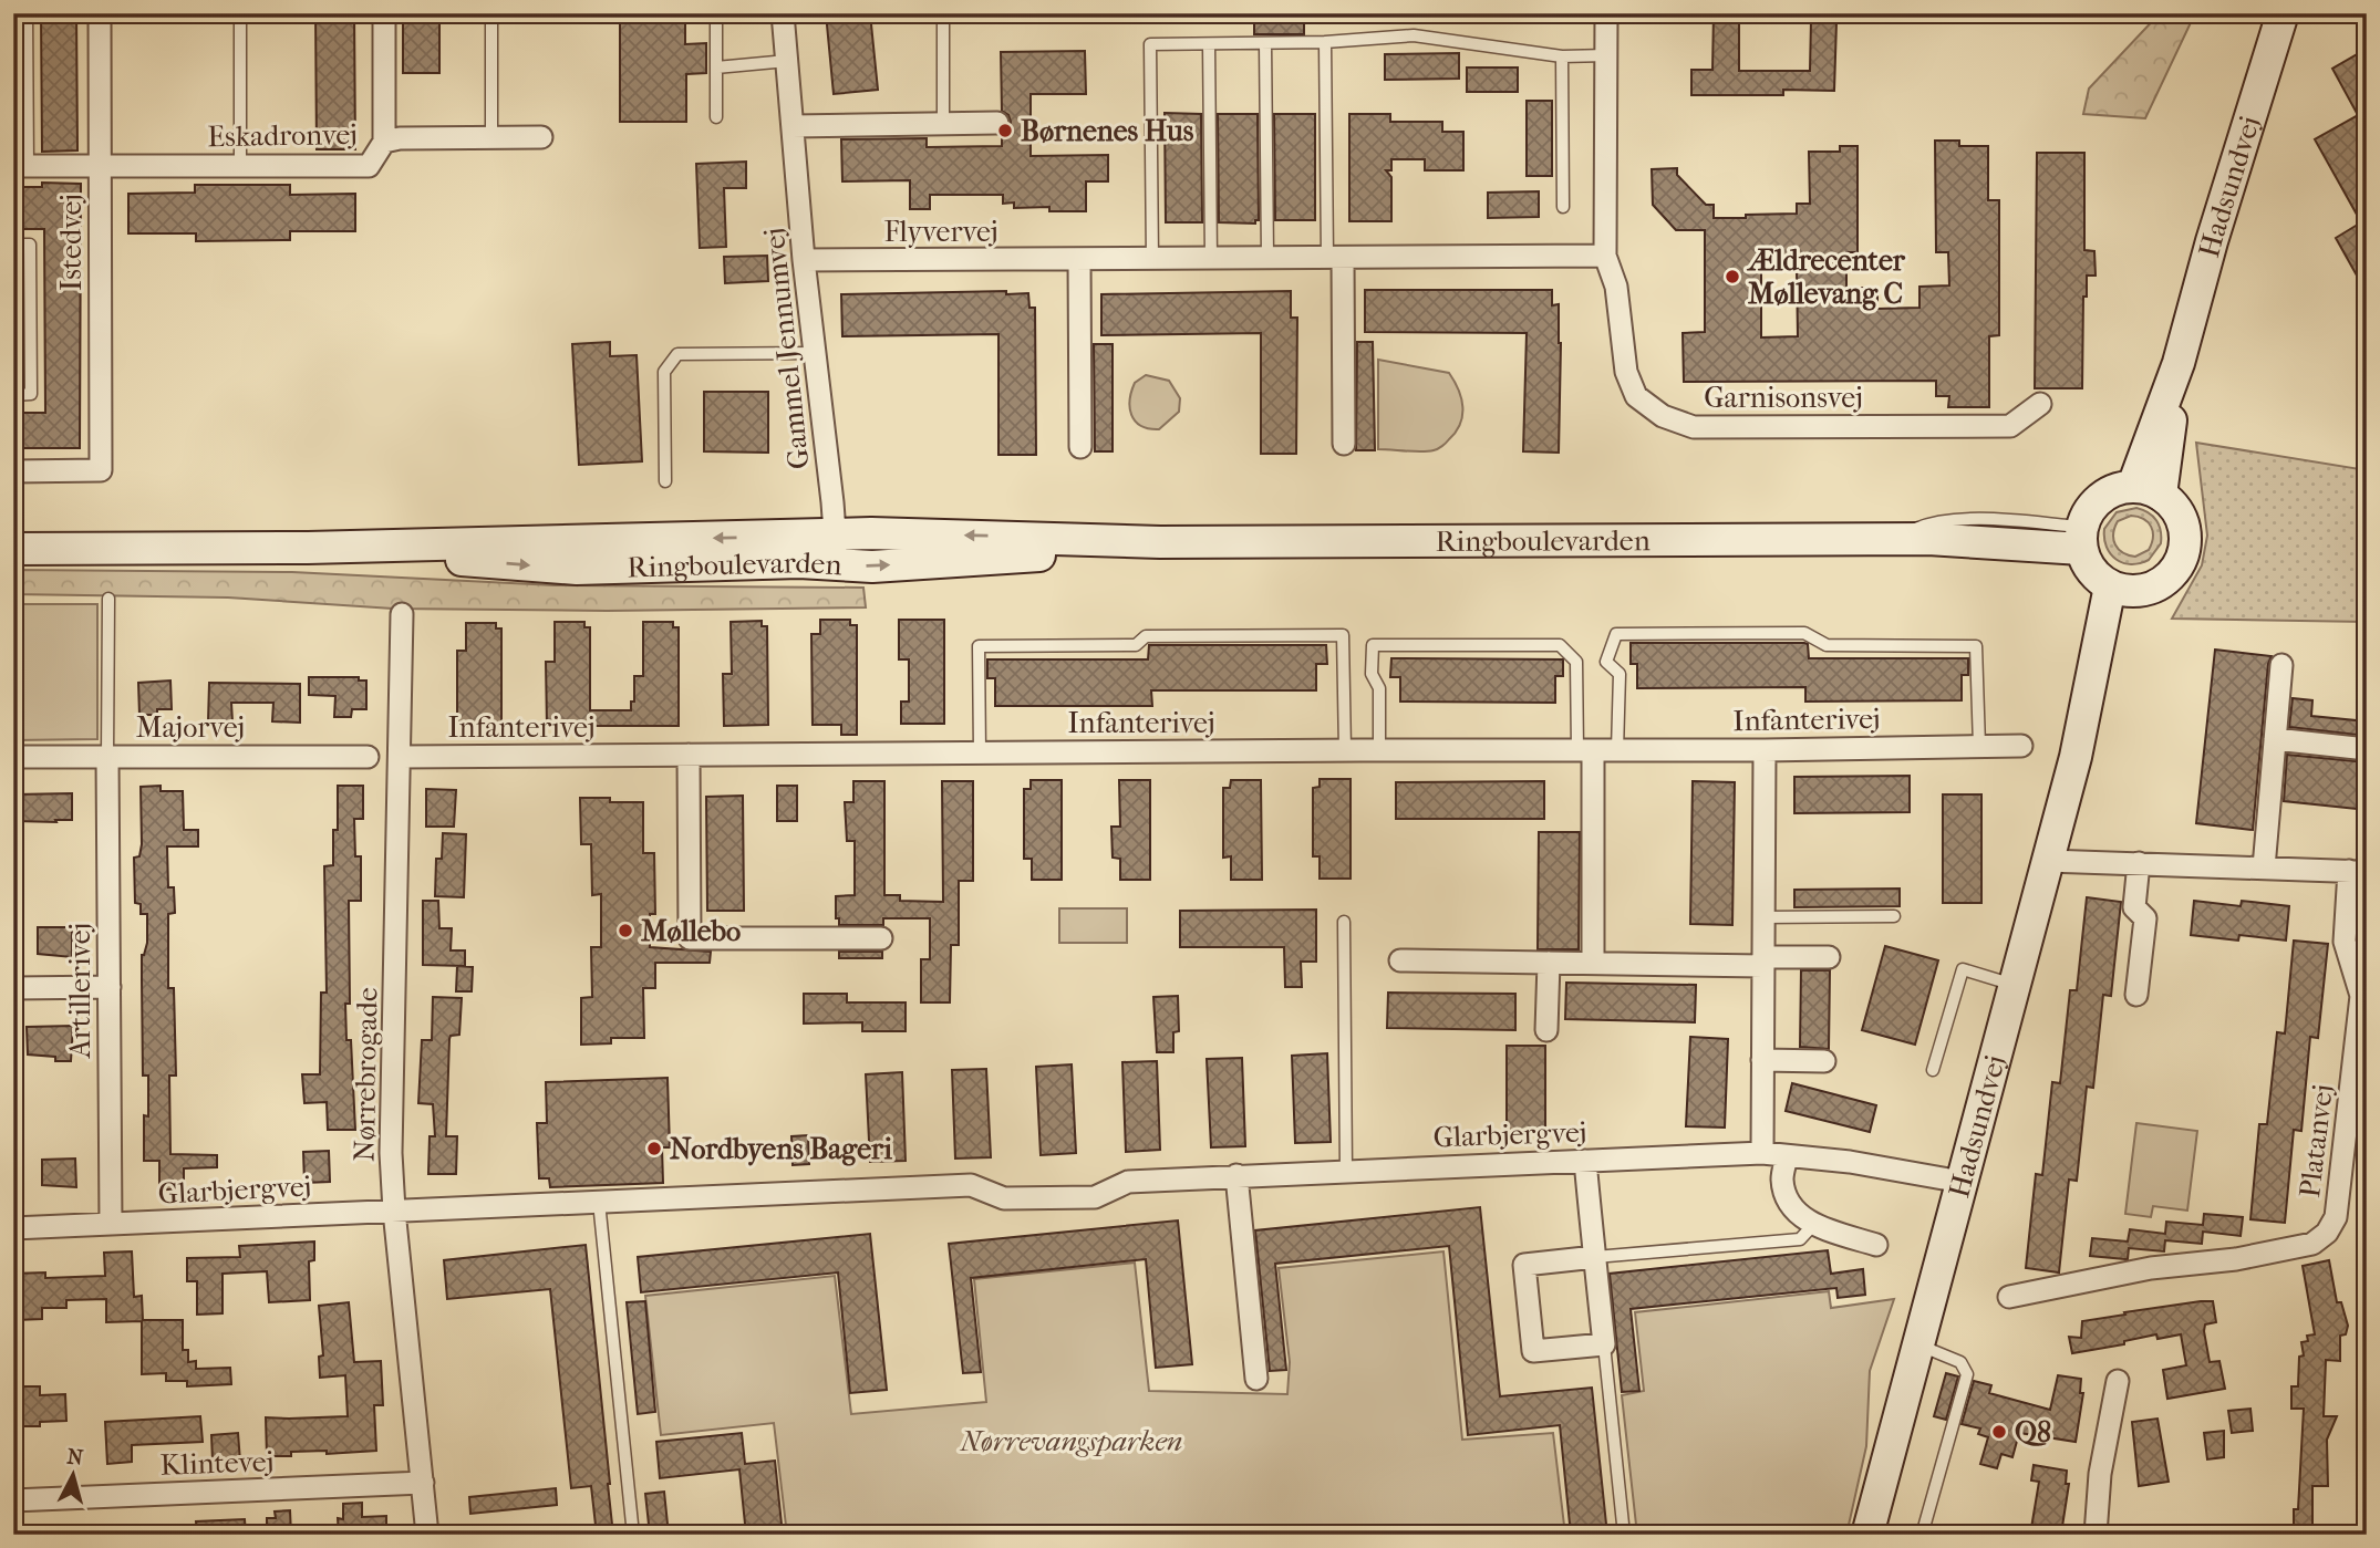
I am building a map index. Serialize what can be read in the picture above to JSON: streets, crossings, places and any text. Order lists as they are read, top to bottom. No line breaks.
{"streets":{"main road":["Hadsundvej","Ringboulevarden"],"street":["Eskadronvej","Flyvervej","Istedvej","Gammel Jennumvej","Garnisonsvej","Infanterivej","Majorvej","Artillerivej","Nørrebrogade","Glarbjergvej","Platanvej","Klintevej"]},"crossings":[["Eskadronvej","Istedvej"],["Hadsundvej","Ringboulevarden"],["Hadsundvej","Glarbjergvej"],["Hadsundvej","Platanvej"],["Flyvervej","Gammel Jennumvej"],["Flyvervej","Garnisonsvej"],["Gammel Jennumvej","Ringboulevarden"],["Infanterivej","Nørrebrogade"],["Majorvej","Artillerivej"],["Artillerivej","Glarbjergvej"],["Nørrebrogade","Glarbjergvej"],["Nørrebrogade","Klintevej"]],"parks":["Nørrevangsparken"],"places":["Børnenes Hus","Ældrecenter Møllevang C","Møllebo","Nordbyens Bageri","Q8"],"north":"top"}
